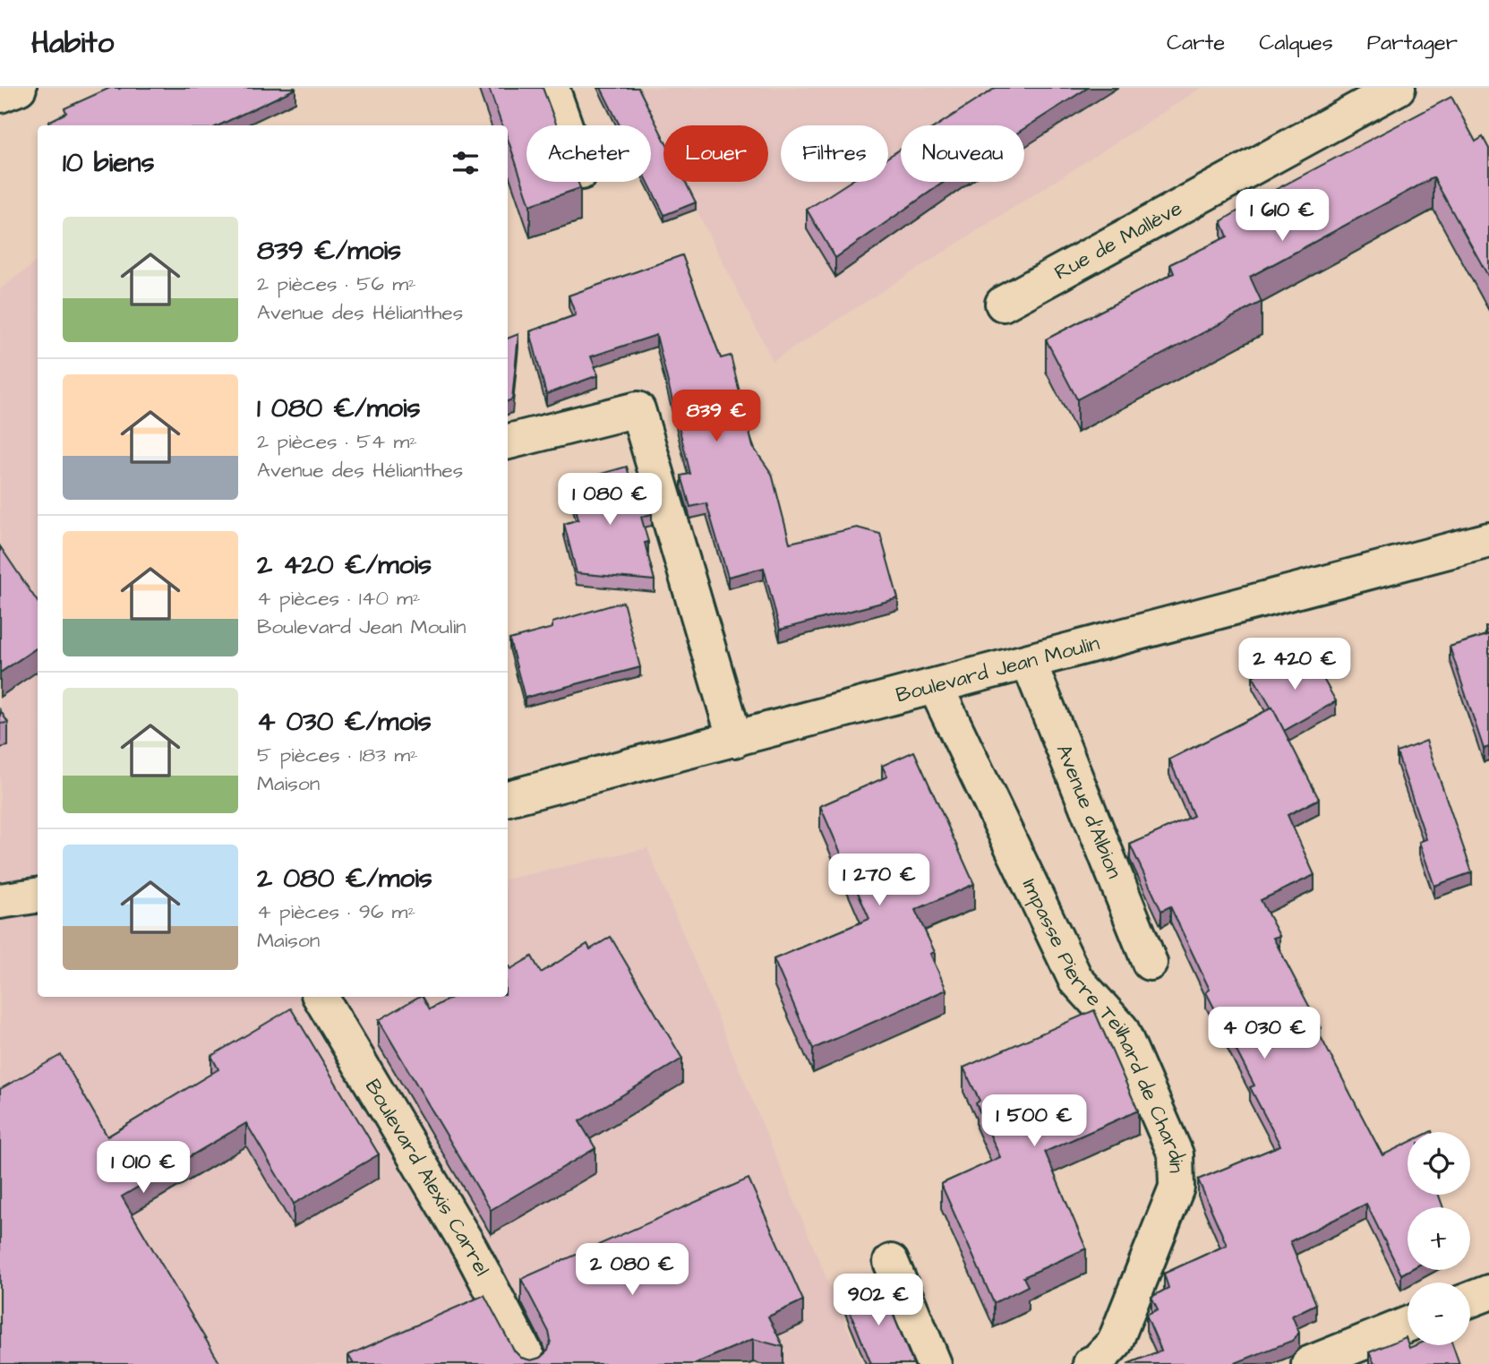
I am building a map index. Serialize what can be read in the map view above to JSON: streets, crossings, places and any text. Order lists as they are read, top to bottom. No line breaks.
{"streets":{"street":["Rue de Mallève","Boulevard Jean Moulin","Avenue d'Albion","Impasse Pierre Teilhard de Chardin","Boulevard Alexis Carrel"]},"crossings":[["Boulevard Jean Moulin","Avenue d'Albion"],["Boulevard Jean Moulin","Impasse Pierre Teilhard de Chardin"]],"page":{"header":"Habito","nav":["Carte","Calques","Partager"],"chip":["Acheter","Louer","Filtres","Nouveau"],"heading":"10 biens","price":["1 610 €","839 €","1 080 €","2 420 €","1 270 €","4 030 €","1 500 €","1 010 €","2 080 €","902 €"],"list":[{"name":"839 €/mois","note":"2 pièces · 56 m² · Avenue des Hélianthes"},{"name":"1 080 €/mois","note":"2 pièces · 54 m² · Avenue des Hélianthes"},{"name":"2 420 €/mois","note":"4 pièces · 140 m² · Boulevard Jean Moulin"},{"name":"4 030 €/mois","note":"5 pièces · 183 m² · Maison"},{"name":"2 080 €/mois","note":"4 pièces · 96 m² · Maison"}],"map_buttons":["+","−"]}}
